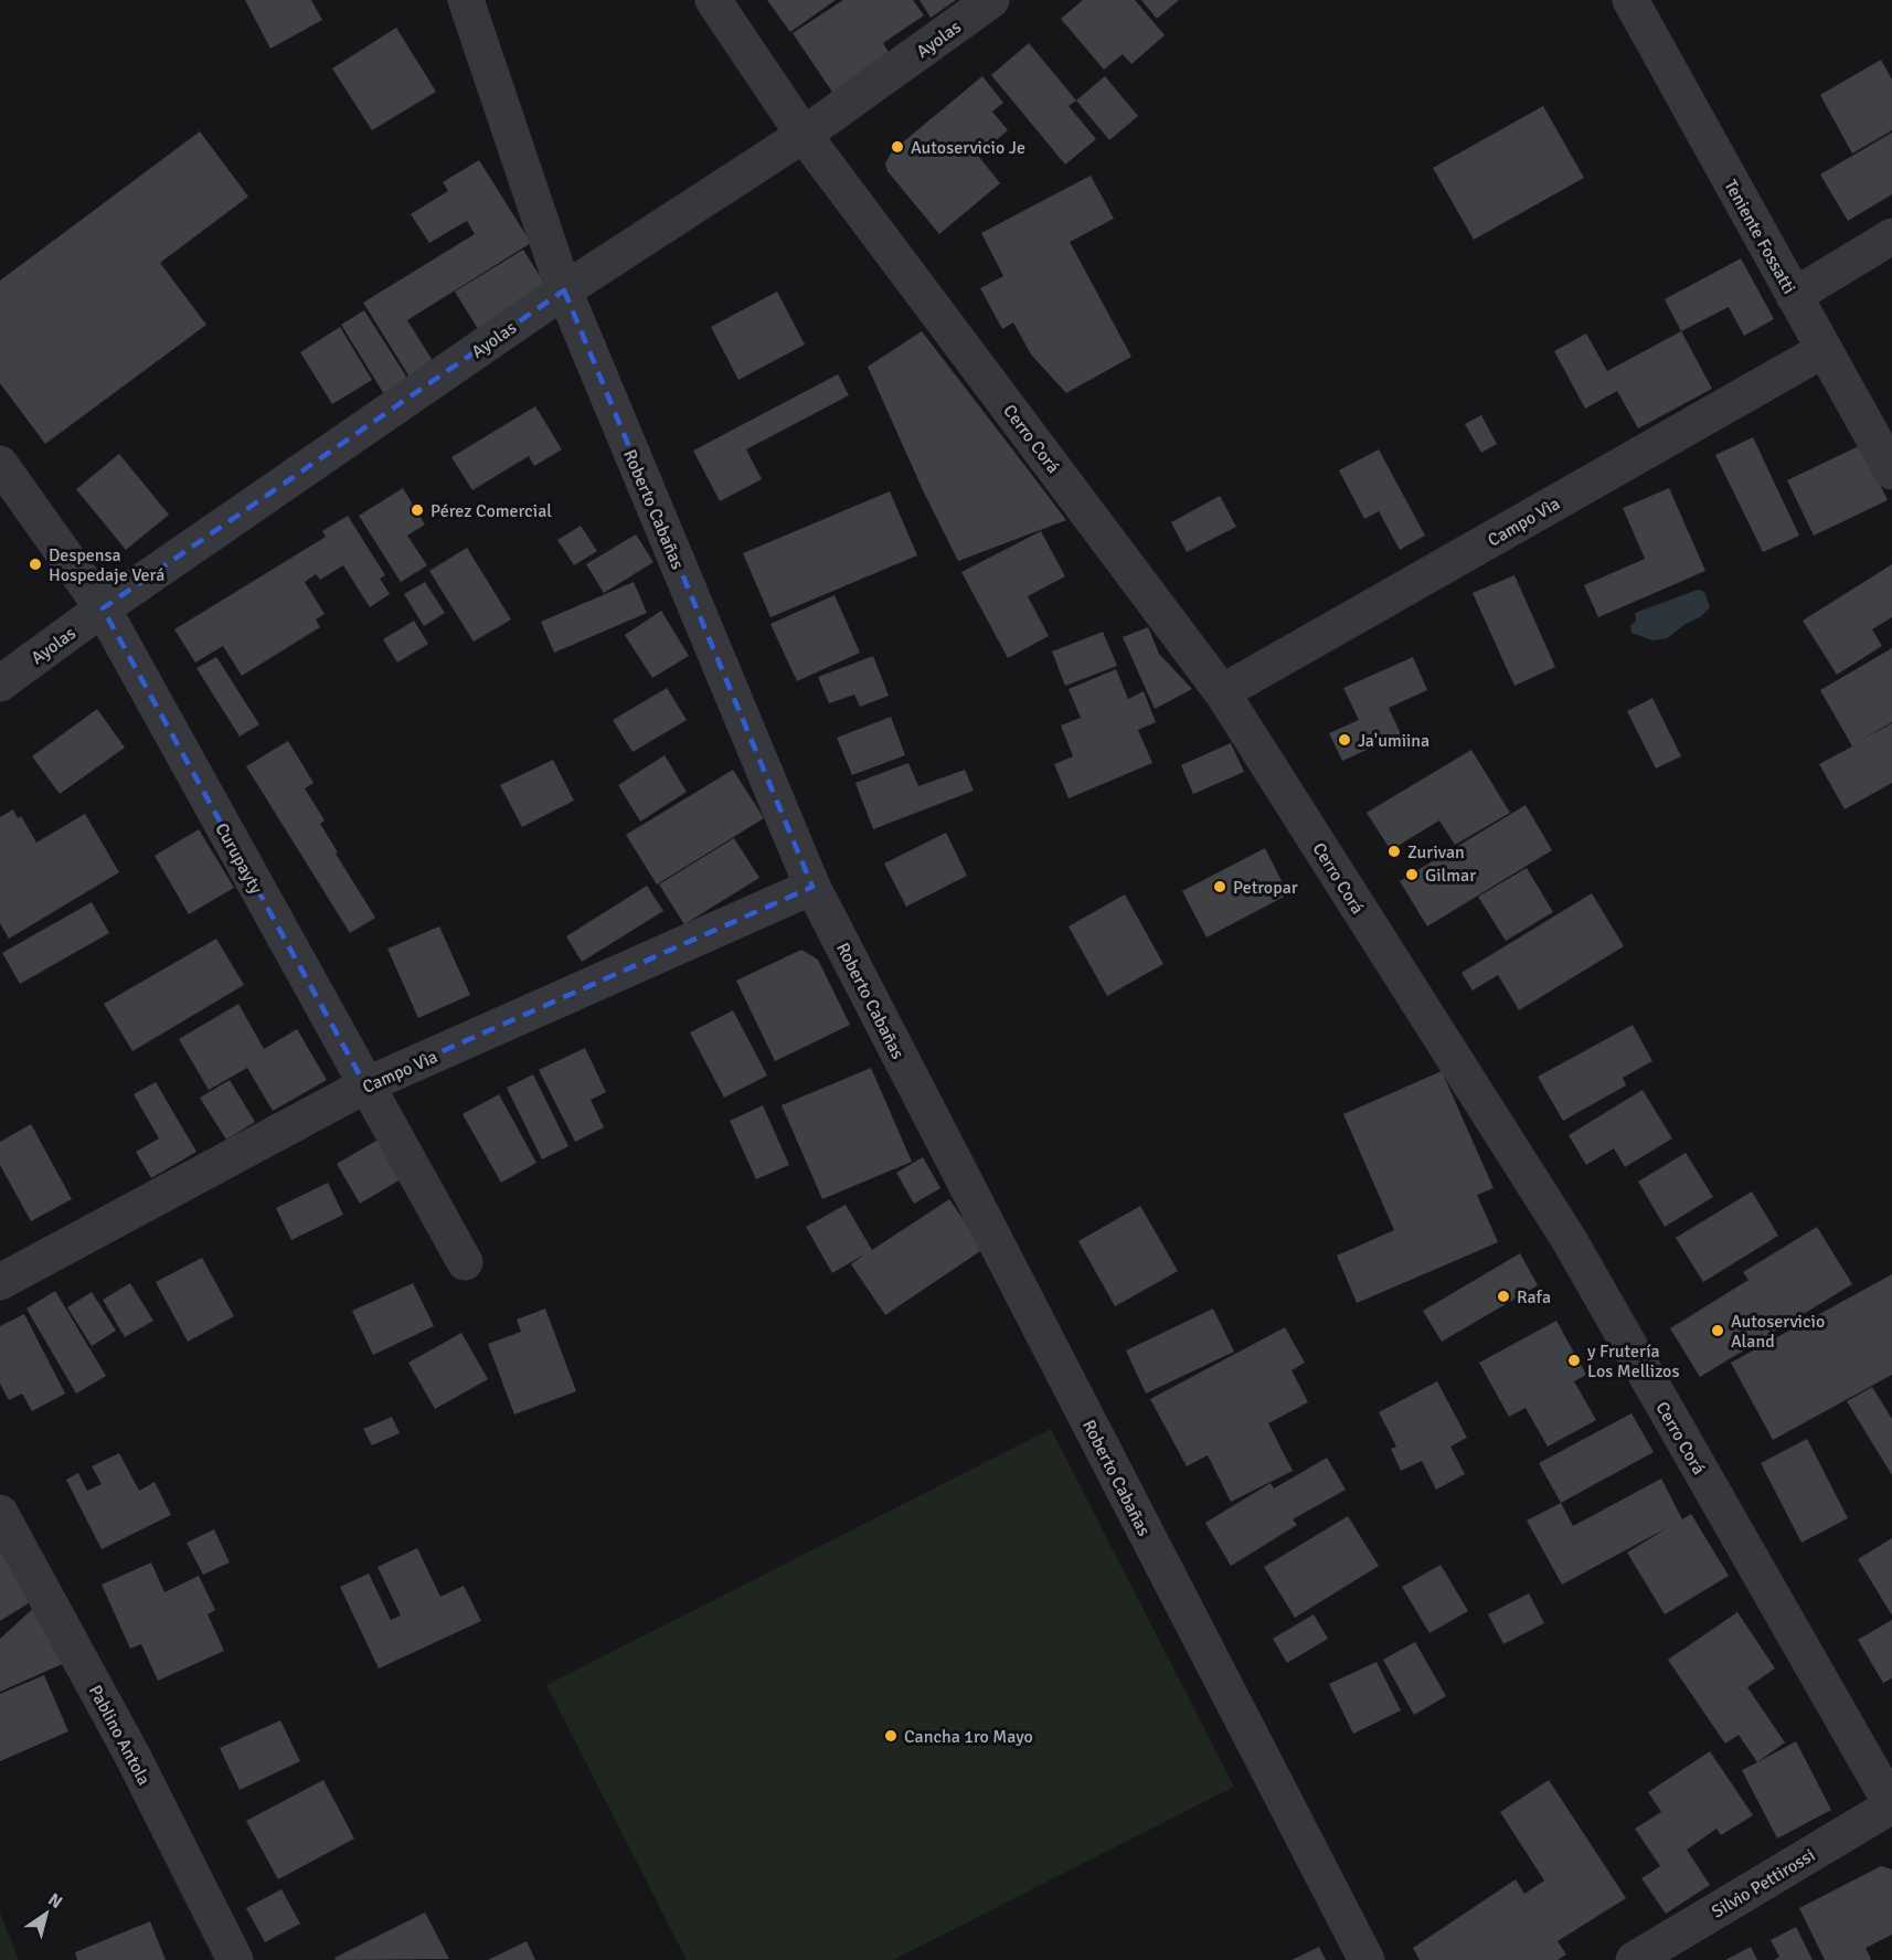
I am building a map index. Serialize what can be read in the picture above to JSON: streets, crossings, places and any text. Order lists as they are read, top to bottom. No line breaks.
{"streets":{"street":["Ayolas","Teniente Fossatti","Cerro Corá","Roberto Cabañas","Campo Vìa","Curupayty","Pablino Antola","Silvio Pettirossi"]},"crossings":[["Ayolas","Cerro Corá"],["Ayolas","Roberto Cabañas"],["Ayolas","Curupayty"],["Teniente Fossatti","Campo Vìa"],["Cerro Corá","Campo Vìa"],["Cerro Corá","Silvio Pettirossi"],["Roberto Cabañas","Campo Vìa"],["Campo Vìa","Curupayty"]],"places":["Autoservicio Je","Pérez Comercial","Despensa Hospedaje Verá","Ja'umiina","Zurivan","Gilmar","Petropar","Rafa","Autoservicio Aland","y Frutería Los Mellizos","Cancha 1ro Mayo"],"north":"top right"}
